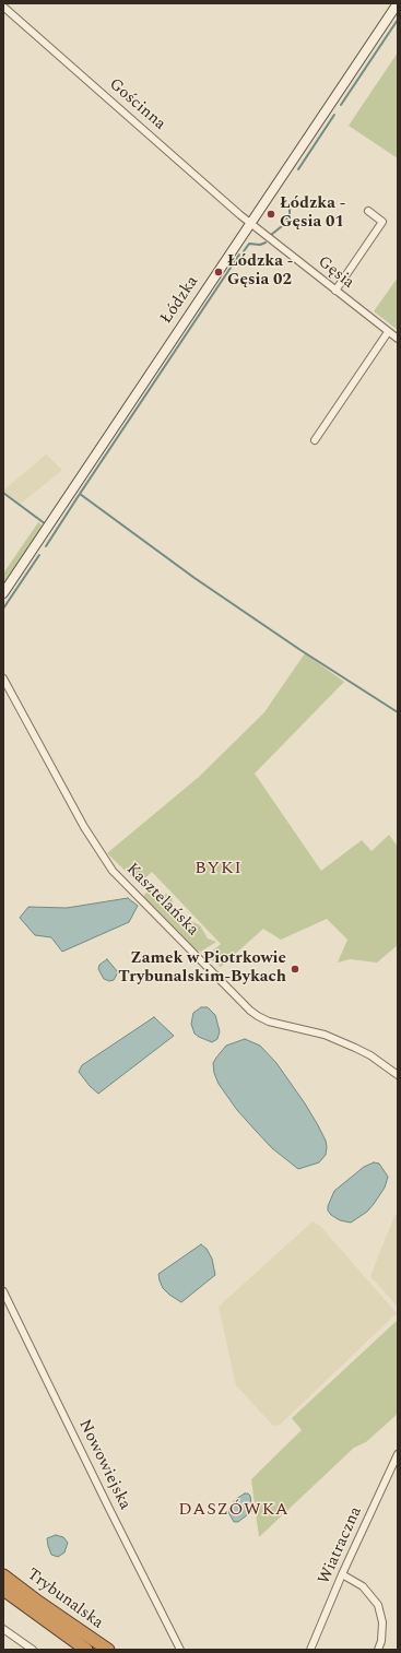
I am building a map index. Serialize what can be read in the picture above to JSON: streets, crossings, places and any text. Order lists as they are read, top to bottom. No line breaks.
{"streets":{"highway":["Trybunalska"],"main road":["Łódzka"],"street":["Gościnna","Gęsia","Kasztelańska","Nowowiejska","Wiatraczna"]},"crossings":[["Gościnna","Gęsia"],["Gościnna","Łódzka"],["Gęsia","Łódzka"]],"districts":["BYKI","DASZÓWKA"],"places":["Łódzka - Gęsia 01","Łódzka - Gęsia 02","Zamek w Piotrkowie Trybunalskim-Bykach"]}
